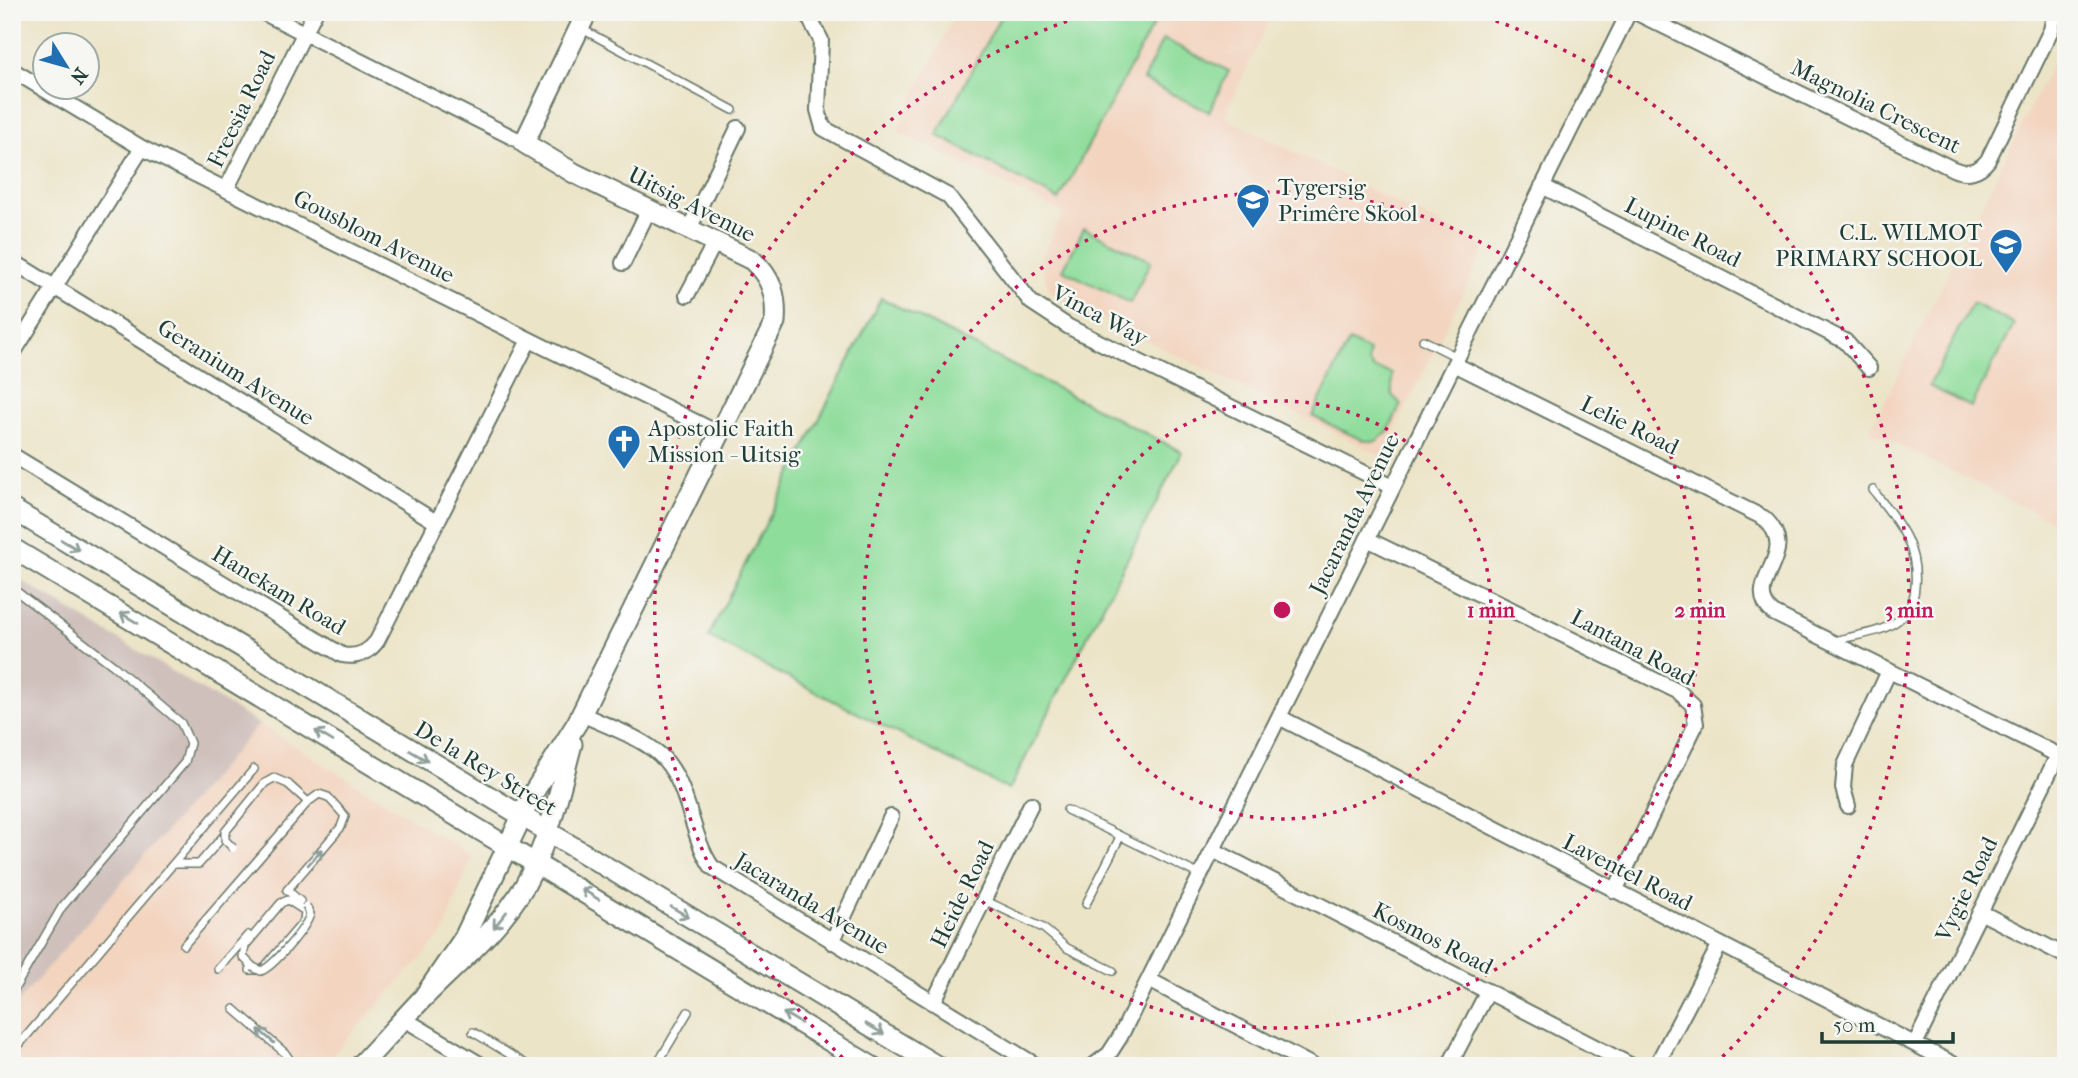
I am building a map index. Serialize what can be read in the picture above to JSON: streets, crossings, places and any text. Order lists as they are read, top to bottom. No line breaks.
{"streets":{"main road":["Uitsig Avenue","De la Rey Street"],"street":["Magnolia Crescent","Freesia Road","Lupine Road","Gousblom Avenue","Vinca Way","Geranium Avenue","Lelie Road","Jacaranda Avenue","Hanekam Road","Lantana Road","Laventel Road","Vygie Road","Heide Road","Kosmos Road"]},"crossings":[["Freesia Road","Uitsig Avenue"],["Freesia Road","Gousblom Avenue"],["Uitsig Avenue","Gousblom Avenue"],["Uitsig Avenue","Jacaranda Avenue"],["Uitsig Avenue","De la Rey Street"],["Lupine Road","Jacaranda Avenue"],["Gousblom Avenue","Hanekam Road"],["Vinca Way","Jacaranda Avenue"],["Geranium Avenue","Hanekam Road"],["Lelie Road","Jacaranda Avenue"],["Jacaranda Avenue","Lantana Road"],["Jacaranda Avenue","Laventel Road"],["Jacaranda Avenue","Heide Road"],["Jacaranda Avenue","Kosmos Road"],["Lantana Road","Laventel Road"],["Laventel Road","Vygie Road"]],"places":{"school or university":["Tygersig Primêre Skool","C.L. WILMOT PRIMARY SCHOOL"],"church":["Apostolic Faith Mission - Uitsig"]},"scale_bar":"50 m","north":"bottom right","rings":["1 min","2 min","3 min"]}
